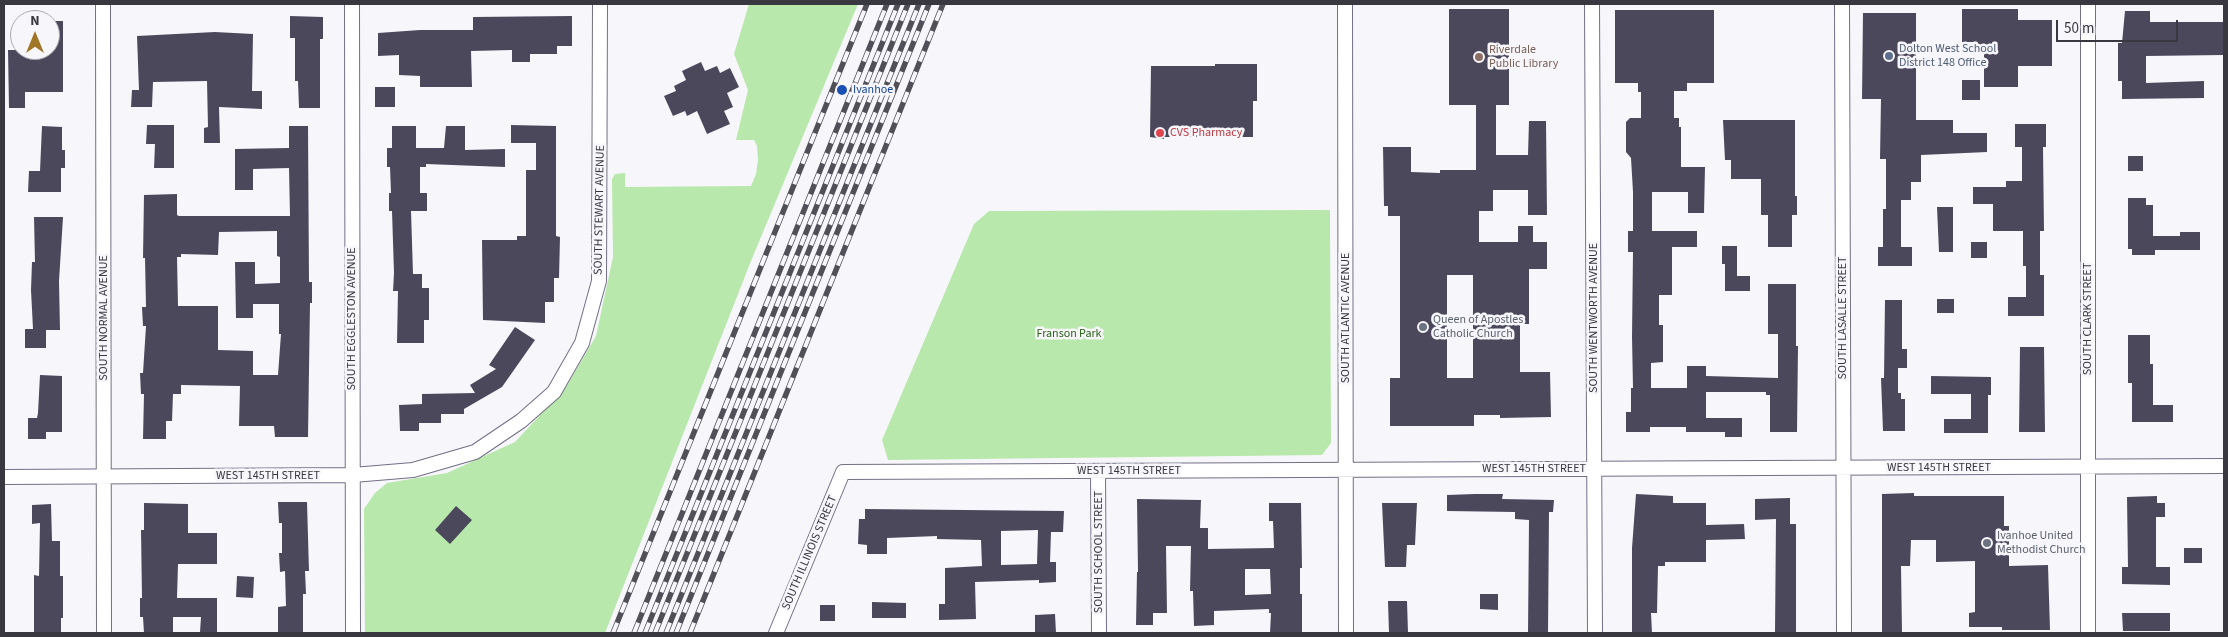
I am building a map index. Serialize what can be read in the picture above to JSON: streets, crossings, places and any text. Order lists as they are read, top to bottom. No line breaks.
{"streets":{"street":["SOUTH STEWART AVENUE","SOUTH NORMAL AVENUE","SOUTH ATLANTIC AVENUE","SOUTH WENTWORTH AVENUE","SOUTH LASALLE STREET","SOUTH EGGLESTON AVENUE","SOUTH CLARK STREET","WEST 145TH STREET","SOUTH SCHOOL STREET","SOUTH ILLINOIS STREET"]},"crossings":[["SOUTH STEWART AVENUE","WEST 145TH STREET"],["SOUTH NORMAL AVENUE","WEST 145TH STREET"],["SOUTH ATLANTIC AVENUE","WEST 145TH STREET"],["SOUTH WENTWORTH AVENUE","WEST 145TH STREET"],["SOUTH LASALLE STREET","WEST 145TH STREET"],["SOUTH EGGLESTON AVENUE","WEST 145TH STREET"],["SOUTH CLARK STREET","WEST 145TH STREET"],["WEST 145TH STREET","SOUTH SCHOOL STREET"],["WEST 145TH STREET","SOUTH ILLINOIS STREET"]],"parks":["Franson Park"],"places":["Dolton West School District 148 Office","Riverdale Public Library","Ivanhoe","CVS Pharmacy","Queen of Apostles Catholic Church","Ivanhoe United Methodist Church"],"scale_bar":"50 m","north":"top"}
